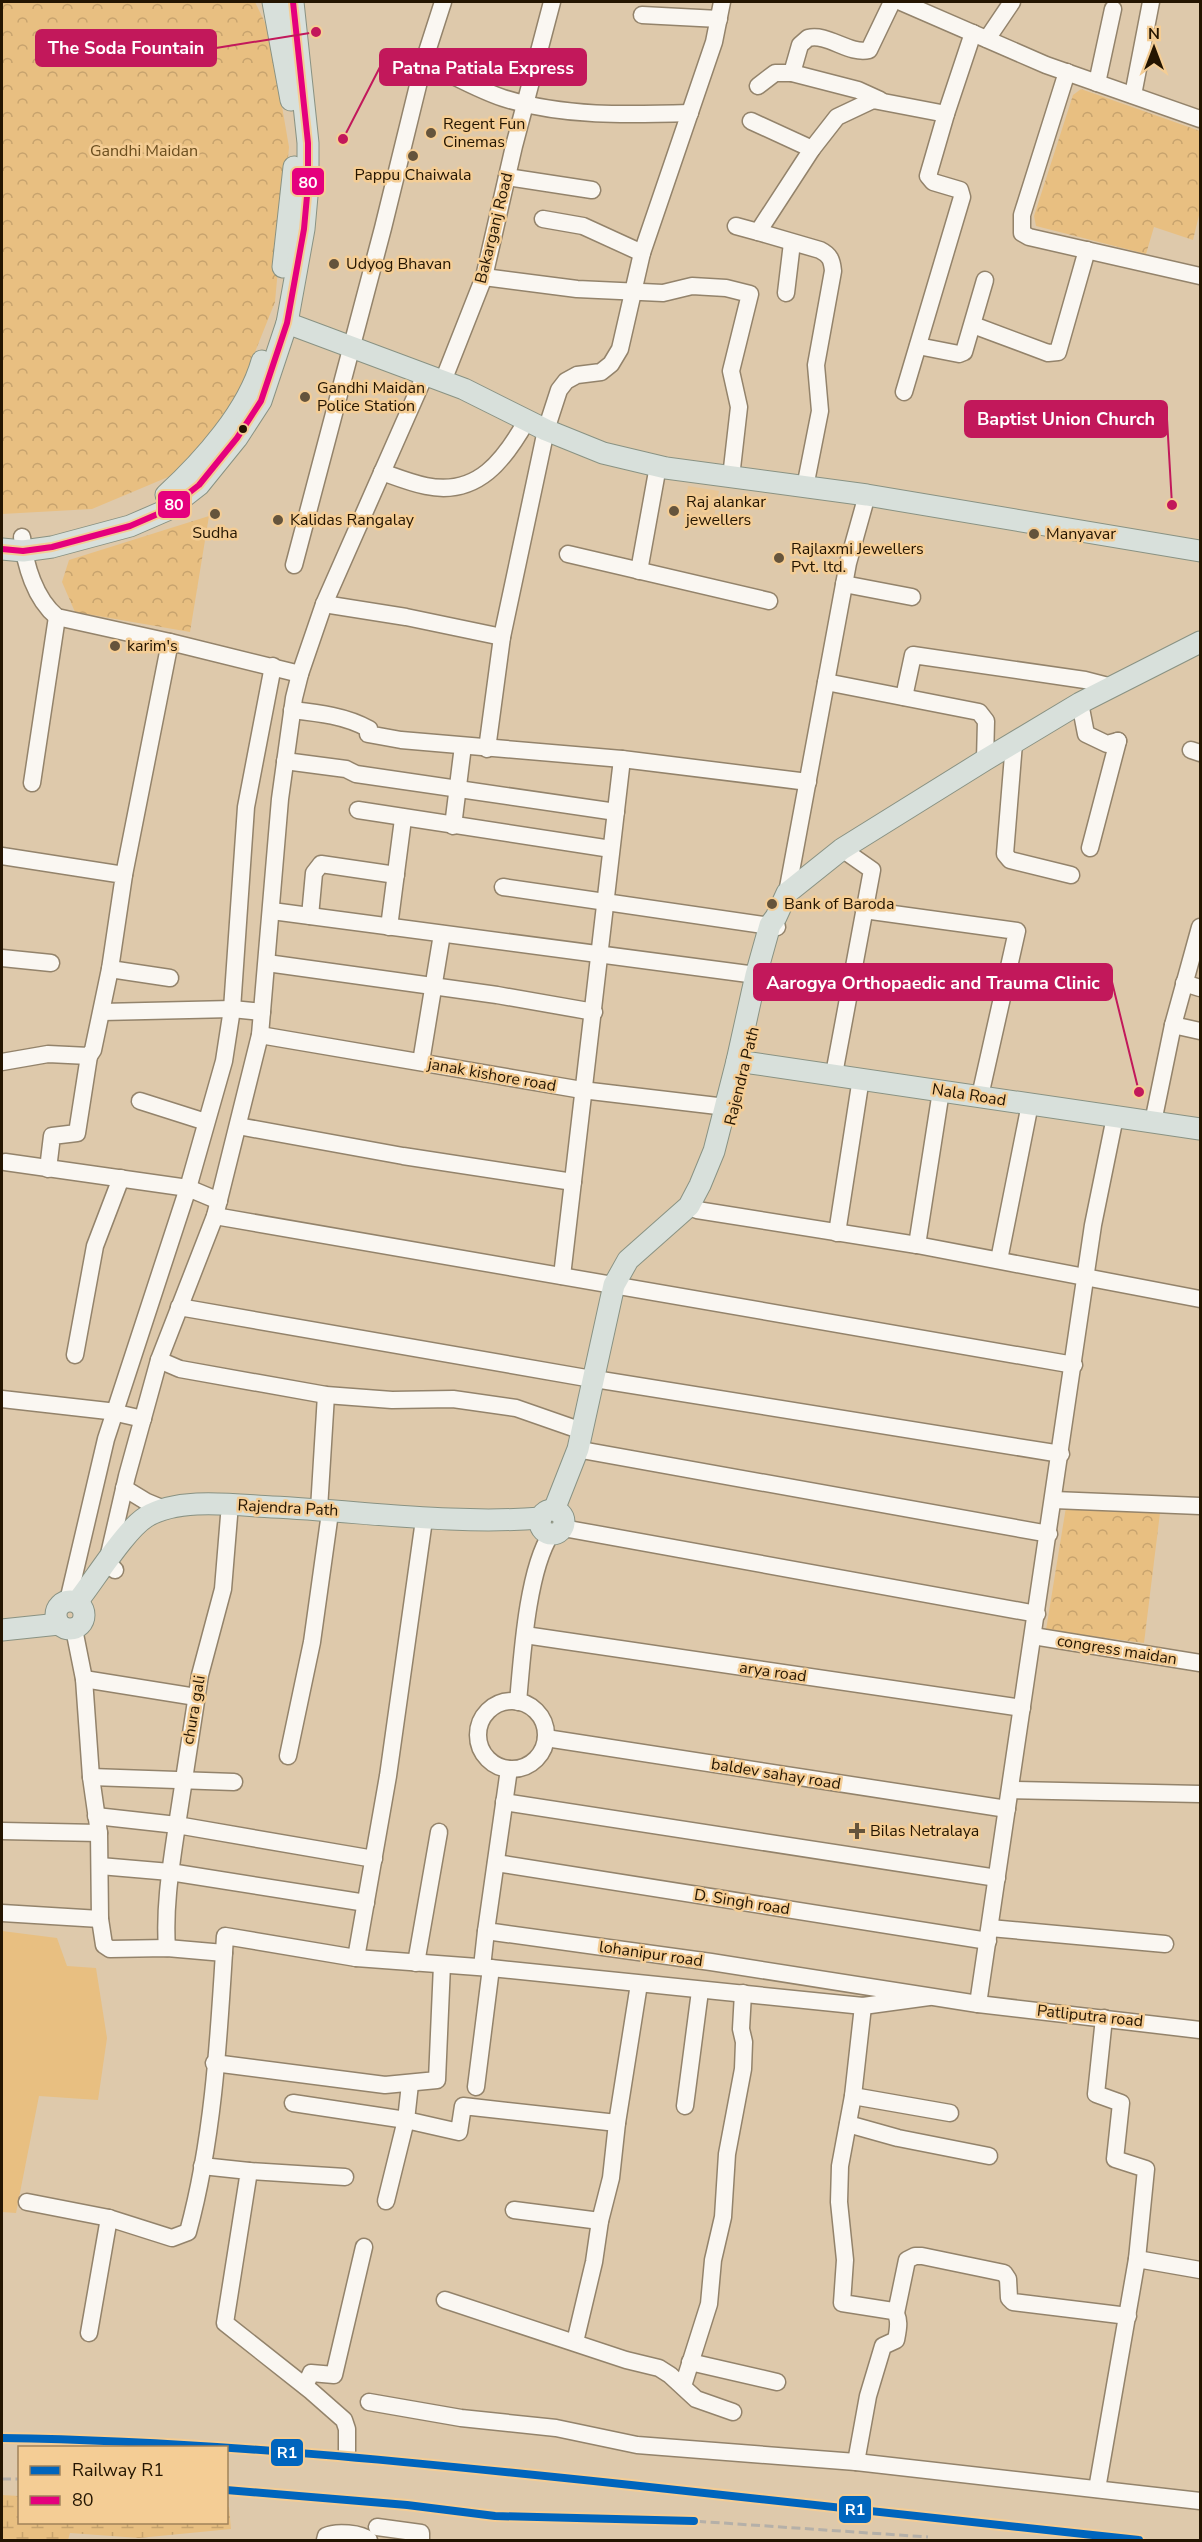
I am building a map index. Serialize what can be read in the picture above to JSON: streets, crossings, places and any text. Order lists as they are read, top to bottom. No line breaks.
{"streets":{"main road":["Rajendra Path","Nala Road"],"street":["Bakarganj Road","janak kishore road","congress maidan","arya road","chura gali","baldev sahay road","D. Singh road","lohanipur road","Patliputra road"]},"crossings":[["Bakarganj Road","janak kishore road"],["Bakarganj Road","Rajendra Path"],["janak kishore road","Rajendra Path"],["Rajendra Path","Nala Road"],["Rajendra Path","chura gali"],["lohanipur road","Patliputra road"]],"parks":["Gandhi Maidan"],"places":{"other":["The Soda Fountain","Regent Fun Cinemas","Patna Patiala Express","Pappu Chaiwala","Udyog Bhavan","Gandhi Maidan Police Station","Baptist Union Church","Raj alankar jewellers","Sudha","Kalidas Rangalay","Manyavar","Rajlaxmi Jewellers Pvt. ltd.","karim's","Bank of Baroda","Aarogya Orthopaedic and Trauma Clinic"],"health":["Bilas Netralaya"]},"lines":["transit line 80","rail line R1"],"legend":["Railway R1","80"],"north":"top"}
